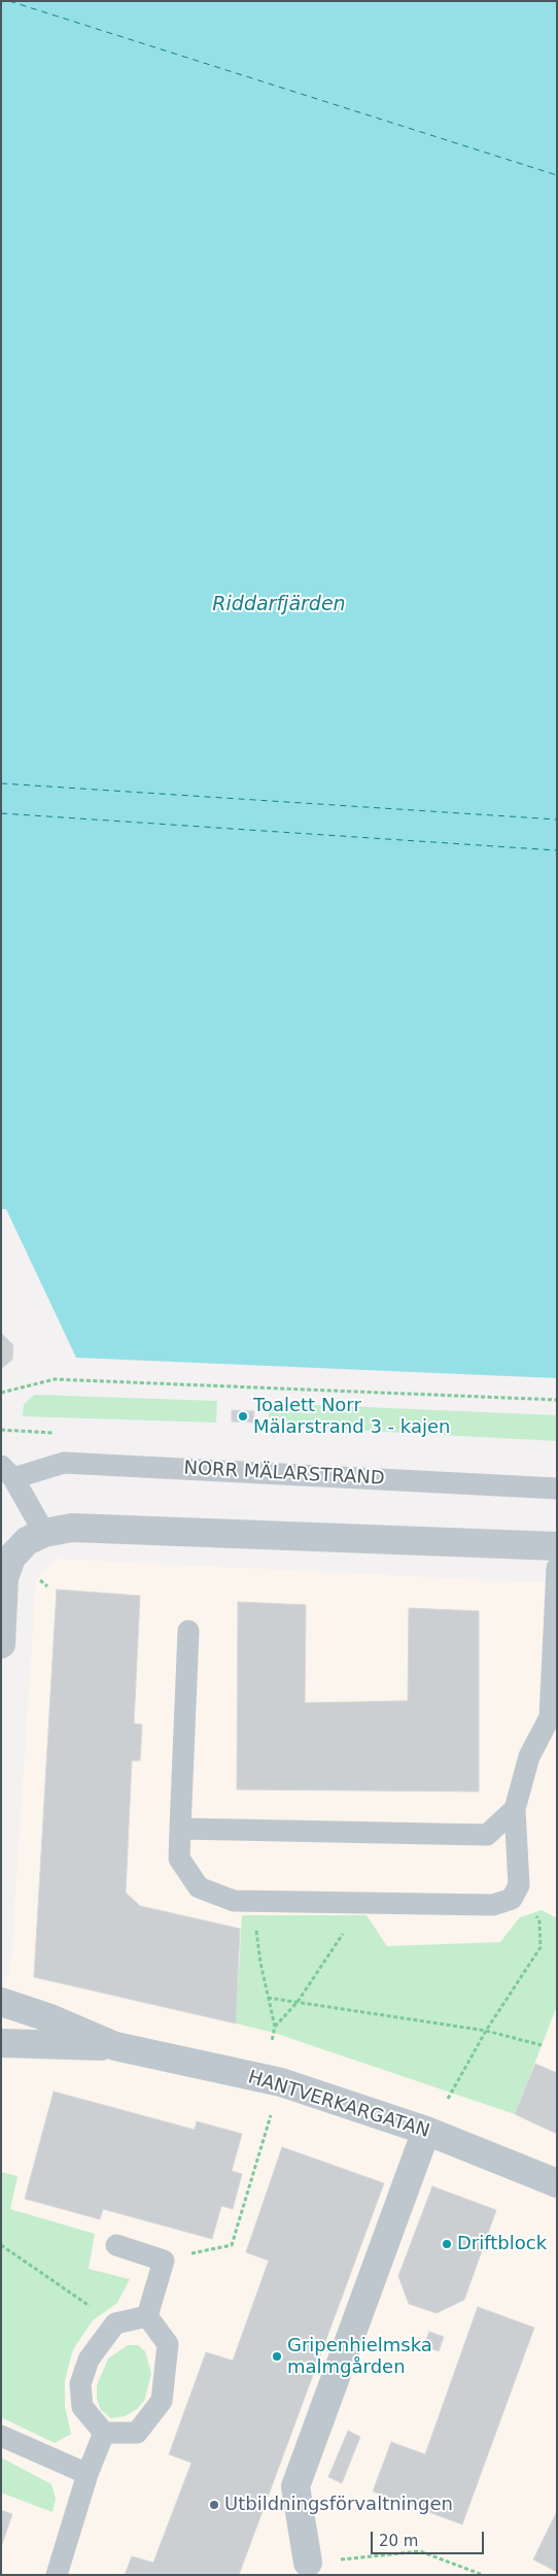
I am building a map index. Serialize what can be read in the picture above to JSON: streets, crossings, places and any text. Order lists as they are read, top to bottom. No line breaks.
{"streets":{"street":["HANTVERKARGATAN"],"lane":["NORR MÄLARSTRAND"]},"water":["Riddarfjärden"],"places":["Toalett Norr Mälarstrand 3 - kajen","Driftblock","Gripenhielmska malmgården","Utbildningsförvaltningen"],"scale_bar":"20 m"}
